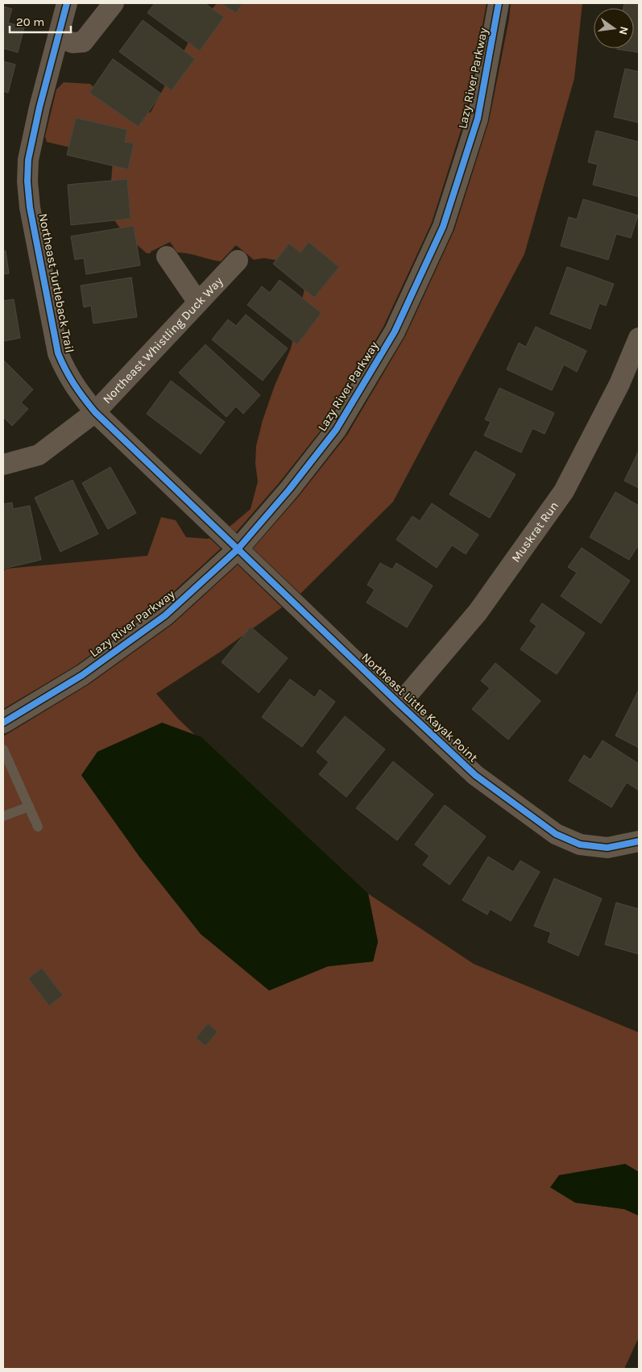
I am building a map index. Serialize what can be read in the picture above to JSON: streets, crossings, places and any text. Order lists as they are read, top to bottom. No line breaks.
{"streets":{"street":["Lazy River Parkway","Northeast Turtleback Trail","Northeast Whistling Duck Way","Muskrat Run","Northeast Little Kayak Point"]},"crossings":[["Lazy River Parkway","Northeast Turtleback Trail"],["Lazy River Parkway","Northeast Little Kayak Point"],["Northeast Turtleback Trail","Northeast Whistling Duck Way"],["Northeast Turtleback Trail","Northeast Little Kayak Point"],["Muskrat Run","Northeast Little Kayak Point"]],"scale_bar":"20 m","north":"right"}
